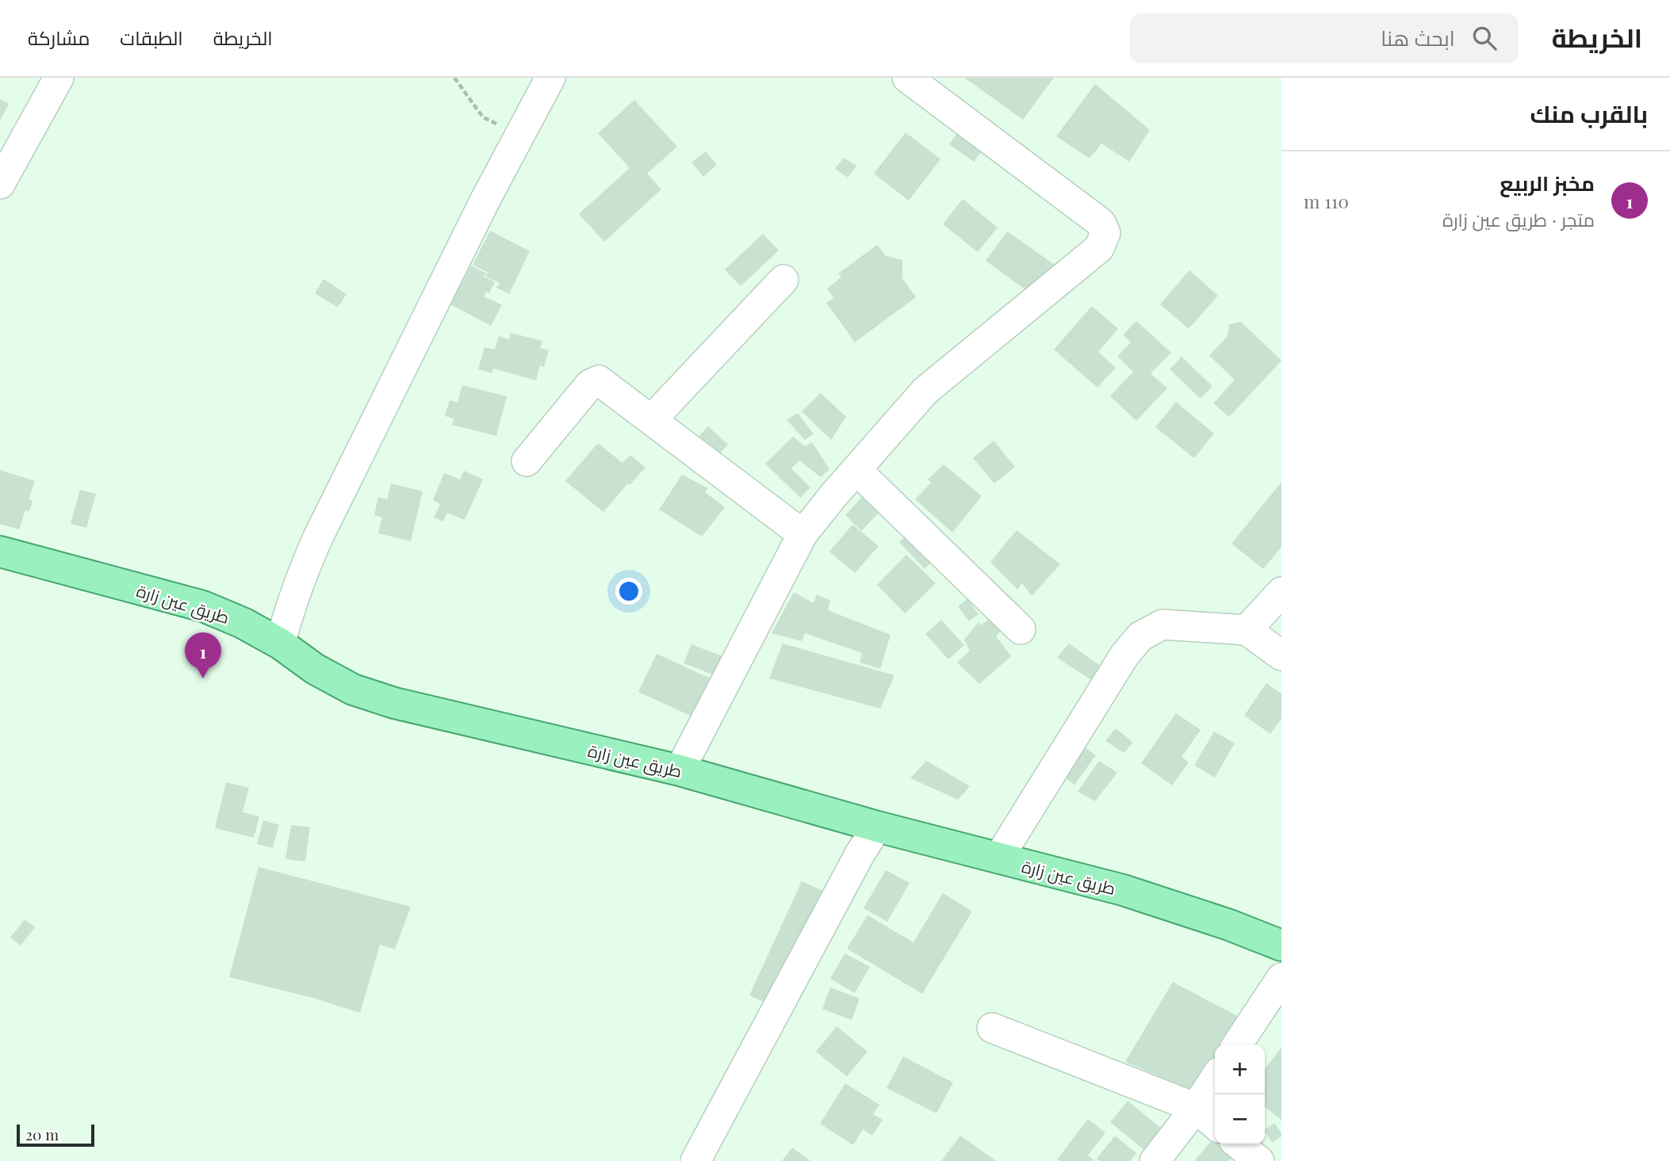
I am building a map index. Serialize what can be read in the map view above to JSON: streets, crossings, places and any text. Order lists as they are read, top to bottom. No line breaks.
{"streets":{"main road":["طريق عين زارة"]},"scale_bar":"20 m","page":{"header":"الخريطة","search":"ابحث هنا","nav":["الخريطة","الطبقات","مشاركة"],"heading":"بالقرب منك","list":[{"mark":"1","name":"مخبز الربيع","note":"متجر · طريق عين زارة","value":"110 m"}],"pins":"1","map_buttons":["+","−"],"scale":"20 m"}}
